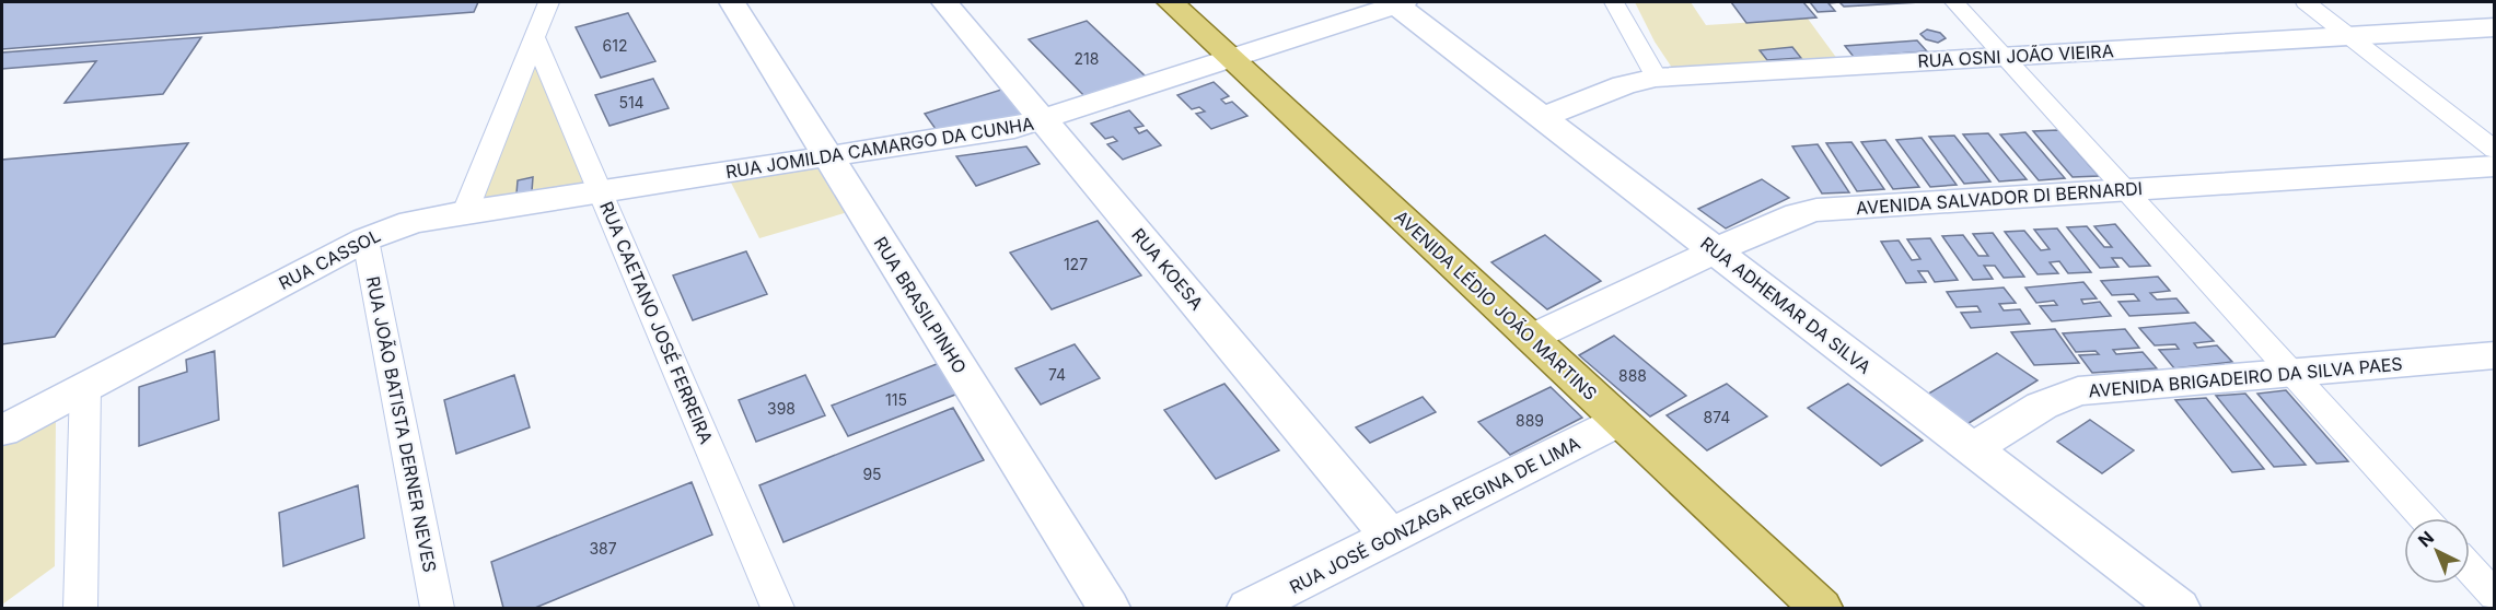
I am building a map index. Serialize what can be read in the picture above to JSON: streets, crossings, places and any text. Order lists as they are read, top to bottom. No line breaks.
{"streets":{"main road":["AVENIDA LÉDIO JOÃO MARTINS"],"street":["RUA OSNI JOÃO VIEIRA","RUA JOMILDA CAMARGO DA CUNHA","AVENIDA SALVADOR DI BERNARDI","RUA CASSOL","RUA KOESA","RUA BRASILPINHO","RUA ADHEMAR DA SILVA","RUA CAETANO JOSÉ FERREIRA","AVENIDA BRIGADEIRO DA SILVA PAES","RUA JOÃO BATISTA DERNER NEVES","RUA JOSÉ GONZAGA REGINA DE LIMA"]},"crossings":[["RUA OSNI JOÃO VIEIRA","RUA ADHEMAR DA SILVA"],["RUA JOMILDA CAMARGO DA CUNHA","RUA CASSOL"],["RUA JOMILDA CAMARGO DA CUNHA","RUA KOESA"],["RUA JOMILDA CAMARGO DA CUNHA","RUA BRASILPINHO"],["RUA JOMILDA CAMARGO DA CUNHA","AVENIDA LÉDIO JOÃO MARTINS"],["RUA JOMILDA CAMARGO DA CUNHA","RUA ADHEMAR DA SILVA"],["RUA JOMILDA CAMARGO DA CUNHA","RUA CAETANO JOSÉ FERREIRA"],["AVENIDA SALVADOR DI BERNARDI","AVENIDA LÉDIO JOÃO MARTINS"],["AVENIDA SALVADOR DI BERNARDI","RUA ADHEMAR DA SILVA"],["RUA CASSOL","RUA JOÃO BATISTA DERNER NEVES"],["RUA KOESA","RUA JOSÉ GONZAGA REGINA DE LIMA"],["AVENIDA LÉDIO JOÃO MARTINS","RUA JOSÉ GONZAGA REGINA DE LIMA"],["RUA ADHEMAR DA SILVA","AVENIDA BRIGADEIRO DA SILVA PAES"]],"house_numbers":["612","218","514","127","74","888","115","398","874","889","95","387"],"north":"top left"}
